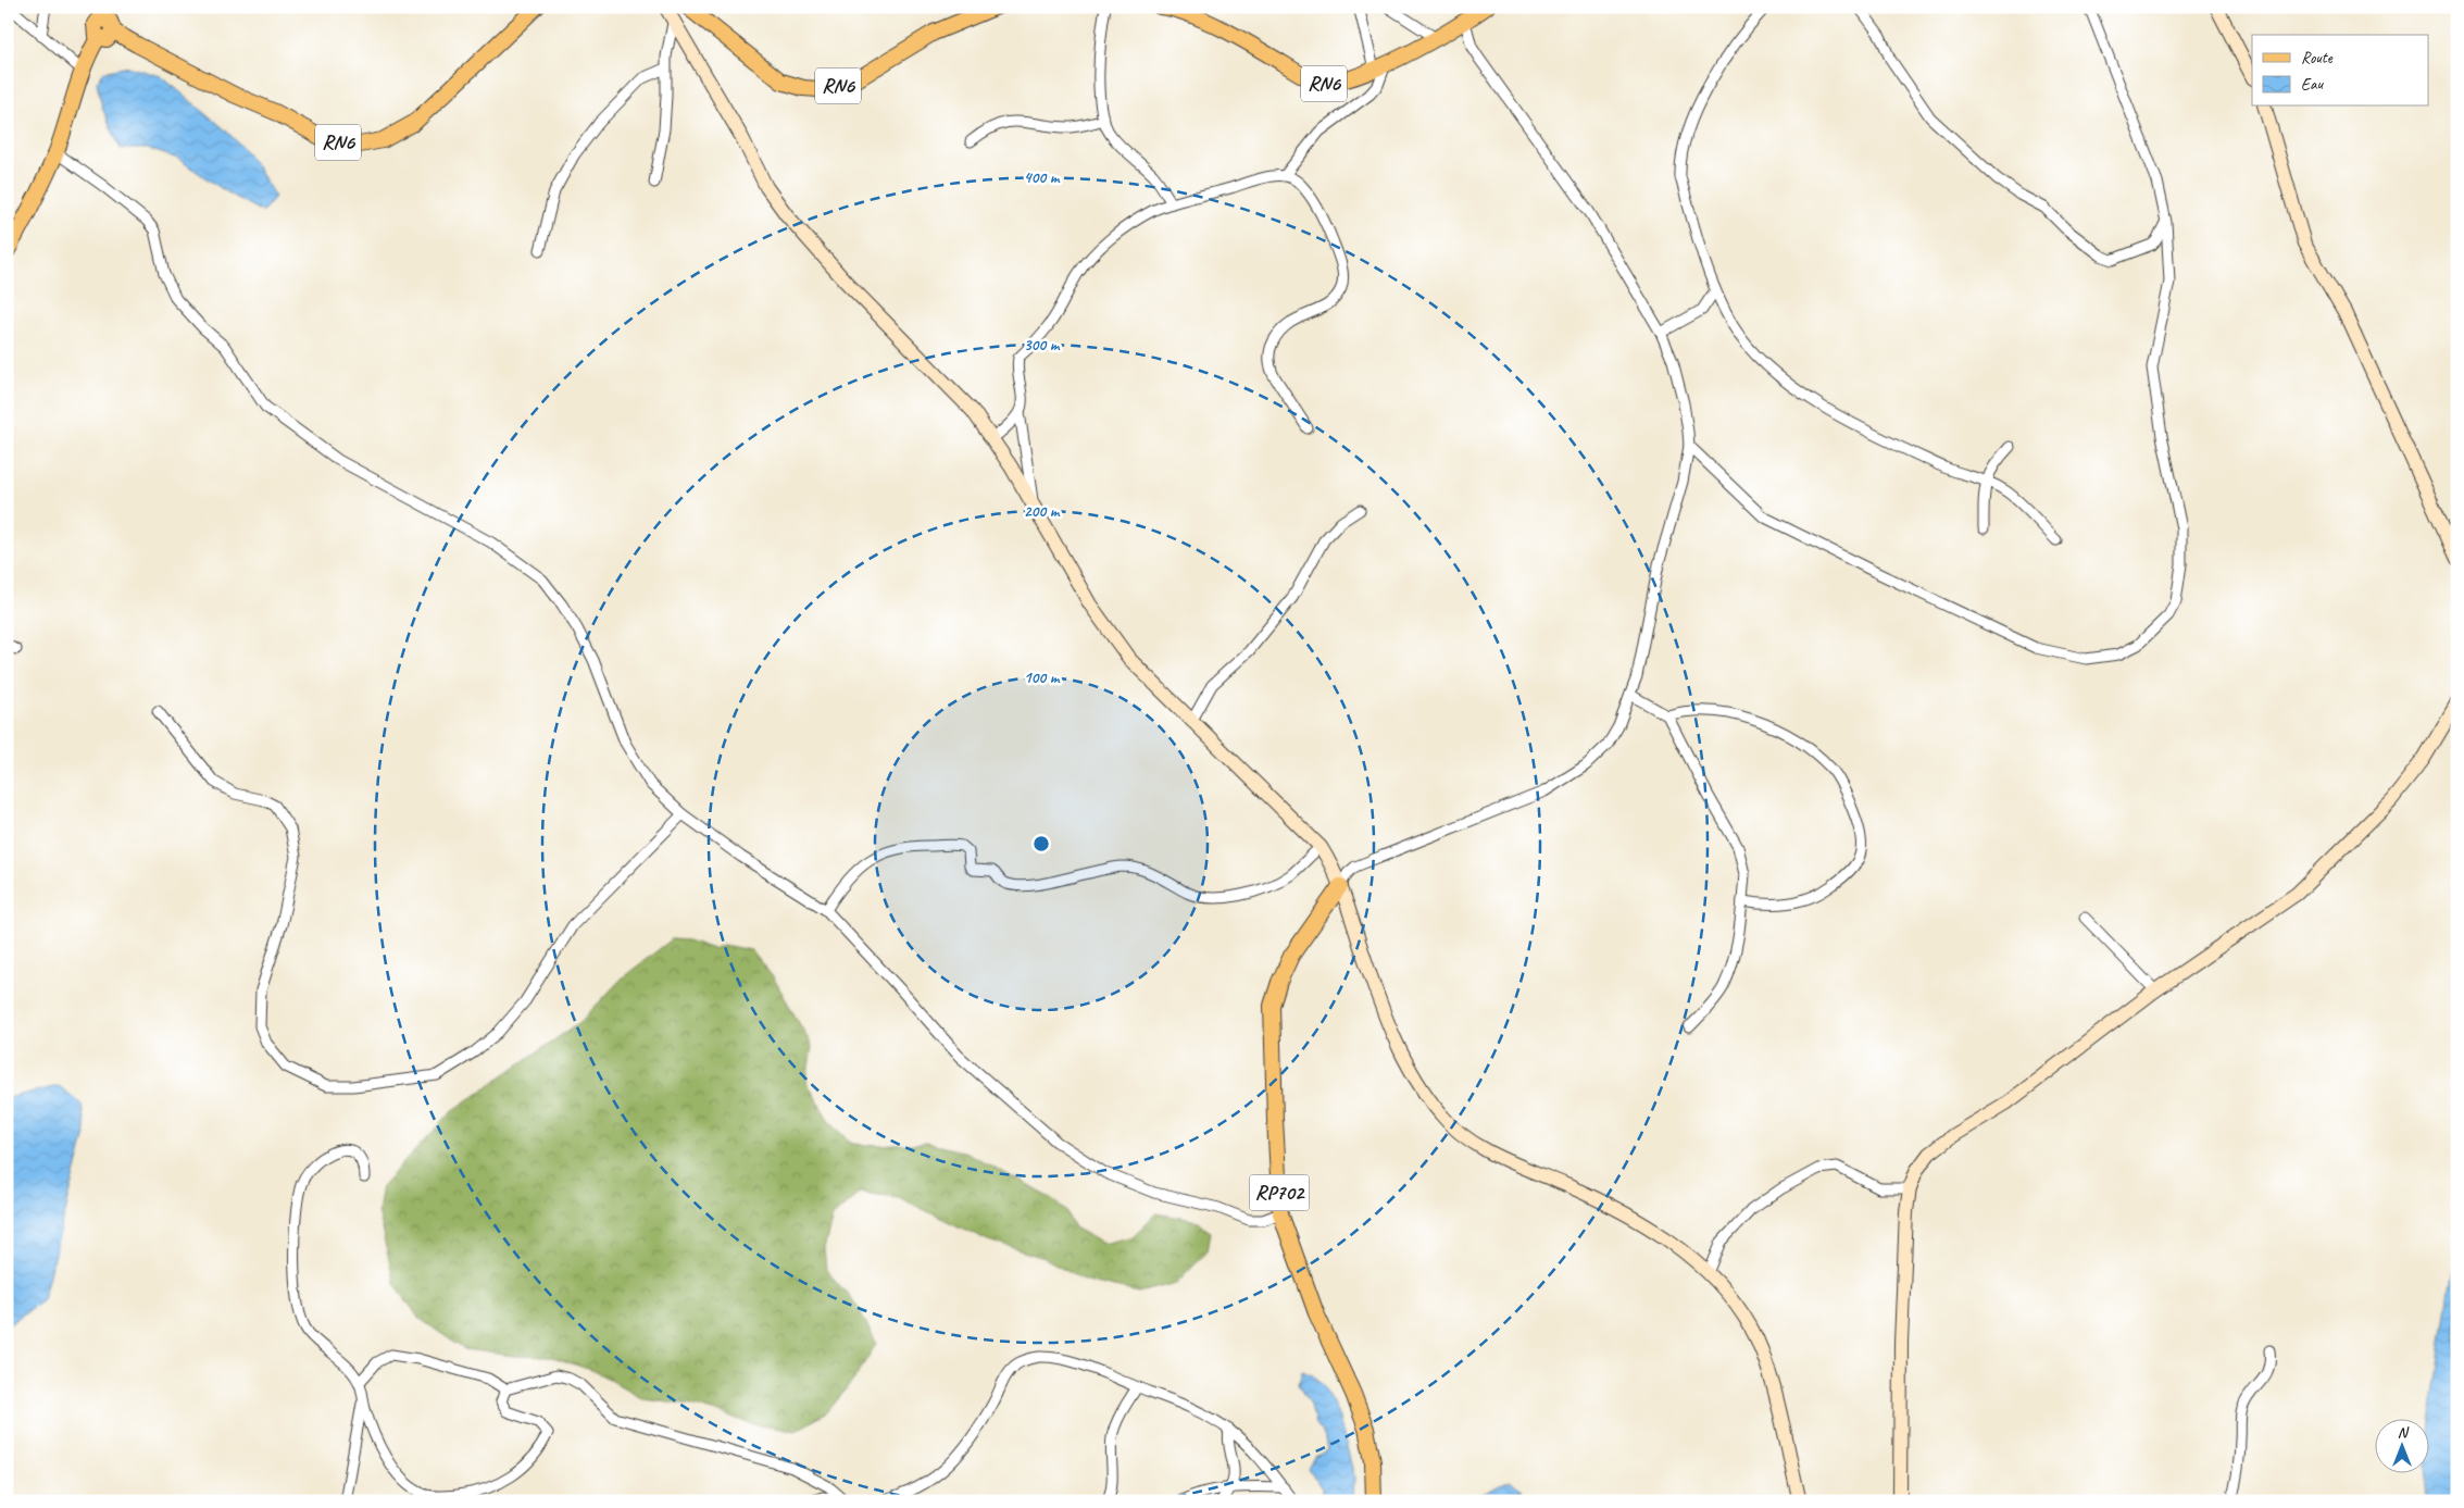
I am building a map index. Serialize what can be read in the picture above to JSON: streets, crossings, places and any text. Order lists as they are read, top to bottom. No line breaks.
{"streets":{"main road":["RN6","RP702"]},"legend":["Route","Eau"],"north":"top","rings":["400 m","300 m","200 m","100 m"]}
